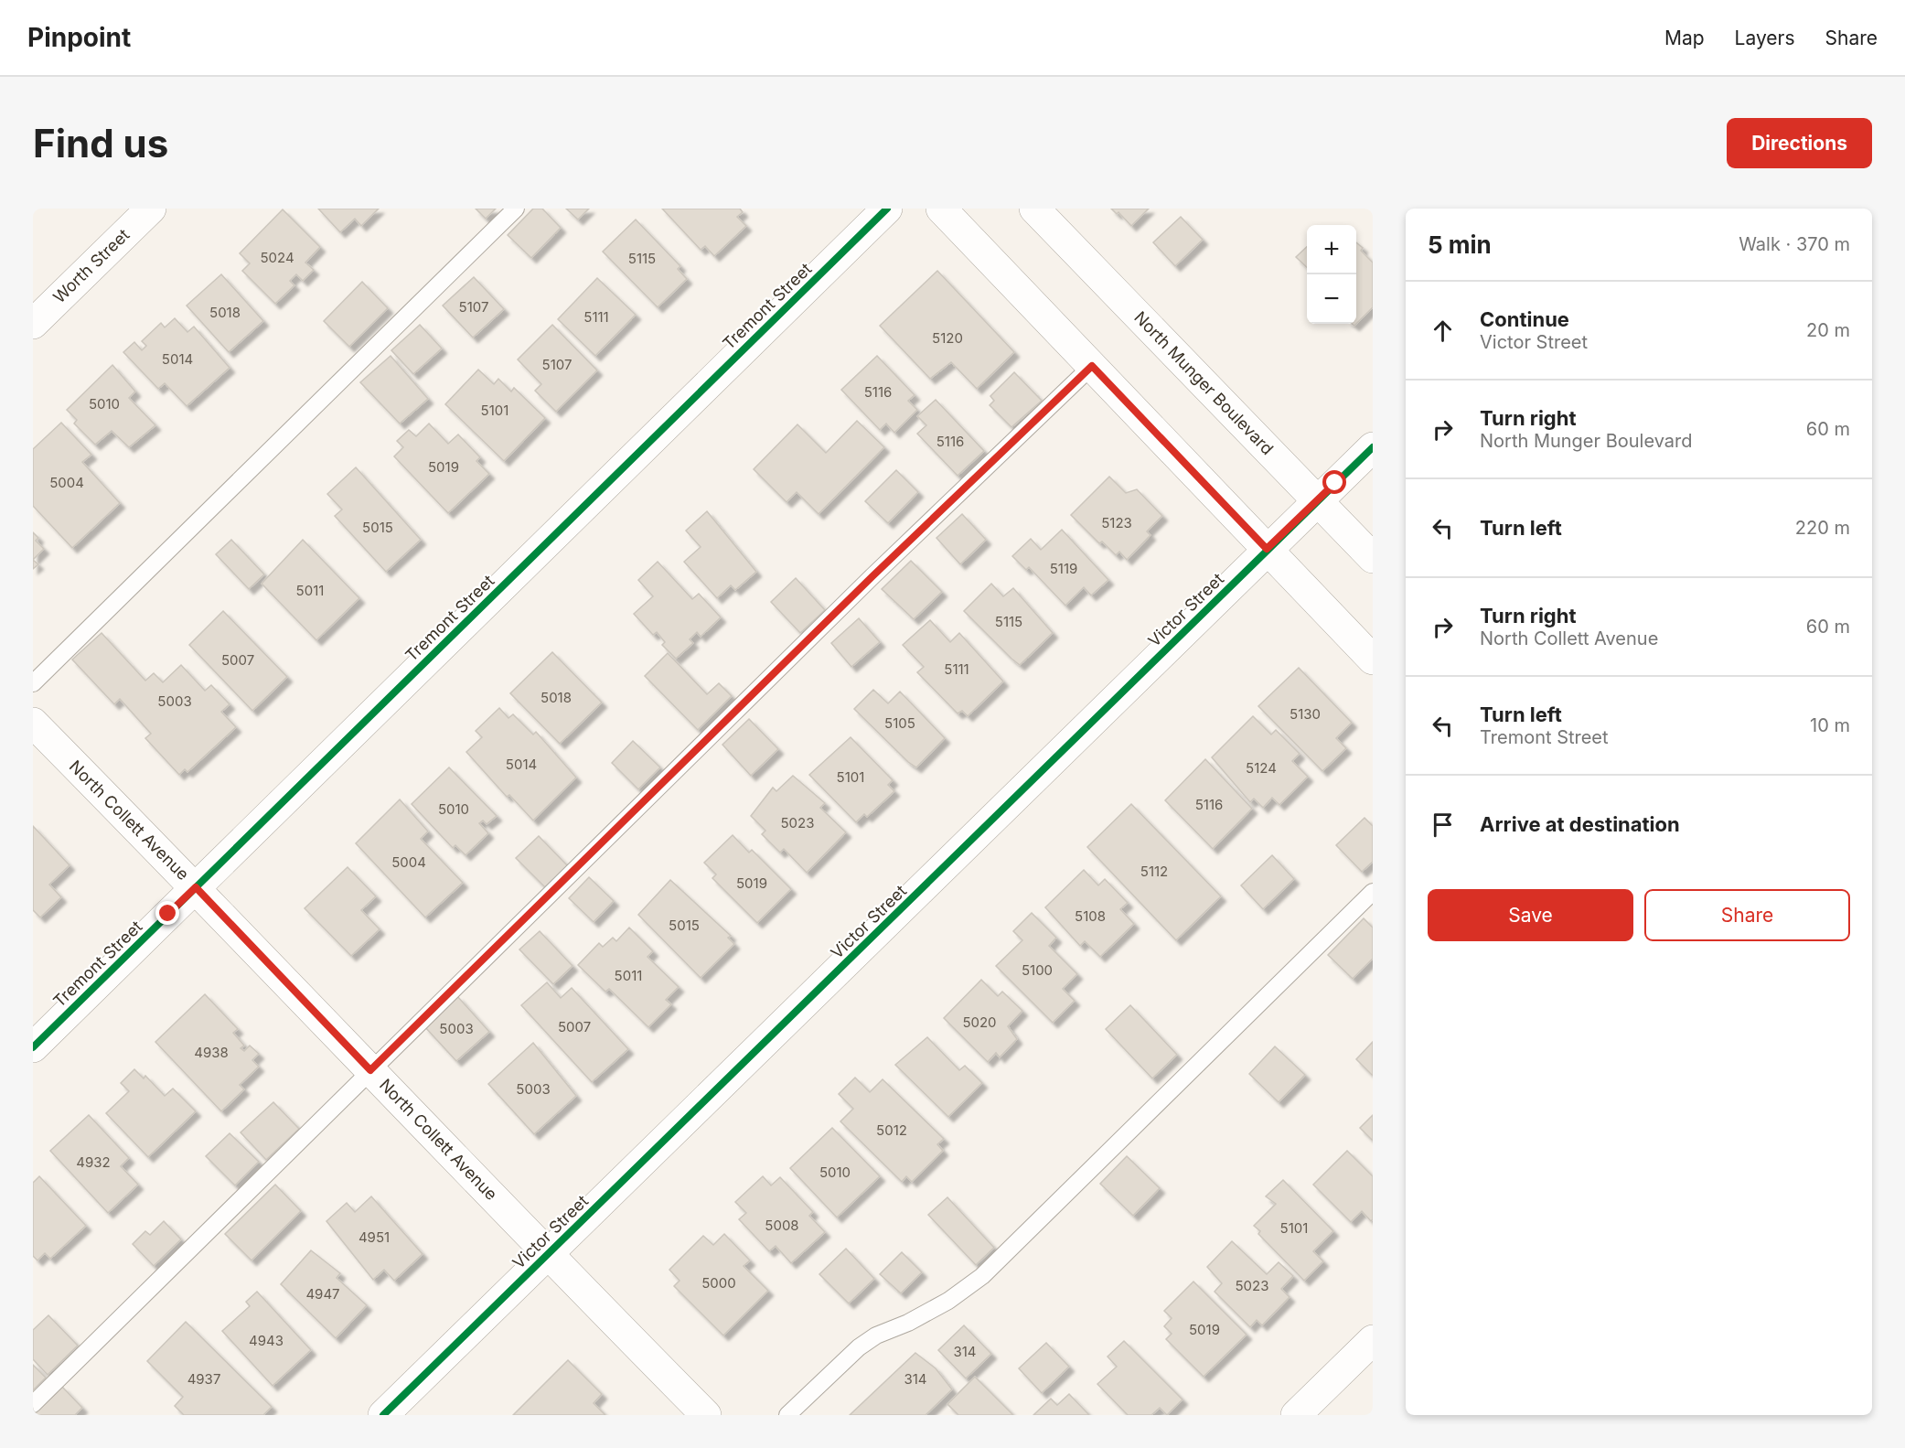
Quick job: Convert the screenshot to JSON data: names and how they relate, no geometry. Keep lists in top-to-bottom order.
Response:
{
  "streets": {
    "street": [
      "Worth Street",
      "Tremont Street",
      "North Munger Boulevard",
      "Victor Street",
      "North Collett Avenue"
    ]
  },
  "crossings": [
    ["Tremont Street", "North Collett Avenue"],
    ["North Munger Boulevard", "Victor Street"],
    ["Victor Street", "North Collett Avenue"]
  ],
  "house_numbers": [
    "5024",
    "5115",
    "5107",
    "5018",
    "5111",
    "5120",
    "5014",
    "5107",
    "5116",
    "5010",
    "5101",
    "5116",
    "5019",
    "5004",
    "5123",
    "5015",
    "5119",
    "5011",
    "5115",
    "5007",
    "5111",
    "5018",
    "5003",
    "5130",
    "5105",
    "5014",
    "5124",
    "5101",
    "5116",
    "5010",
    "5023",
    "5004",
    "5112",
    "5019",
    "5108",
    "5015",
    "5100",
    "5011",
    "5020",
    "5007",
    "5003",
    "4938",
    "5003",
    "5012",
    "4932",
    "5010",
    "5008",
    "5101",
    "4951",
    "5000",
    "5023",
    "4947",
    "5019",
    "4943",
    "314",
    "4937",
    "314"
  ],
  "page": {
    "header": "Pinpoint",
    "nav": ["Map", "Layers", "Share"],
    "buttons": [
      "Directions",
      ["Save", "Share"]
    ],
    "title": "Find us",
    "heading": ["5 min", "Walk · 370 m"],
    "map_buttons": ["+", "−"],
    "list": [
      ["Continue", "Victor Street", "20 m"],
      ["Turn right", "North Munger Boulevard", "60 m"],
      ["Turn left", "220 m"],
      ["Turn right", "North Collett Avenue", "60 m"],
      ["Turn left", "Tremont Street", "10 m"],
      "Arrive at destination"
    ]
  }
}
